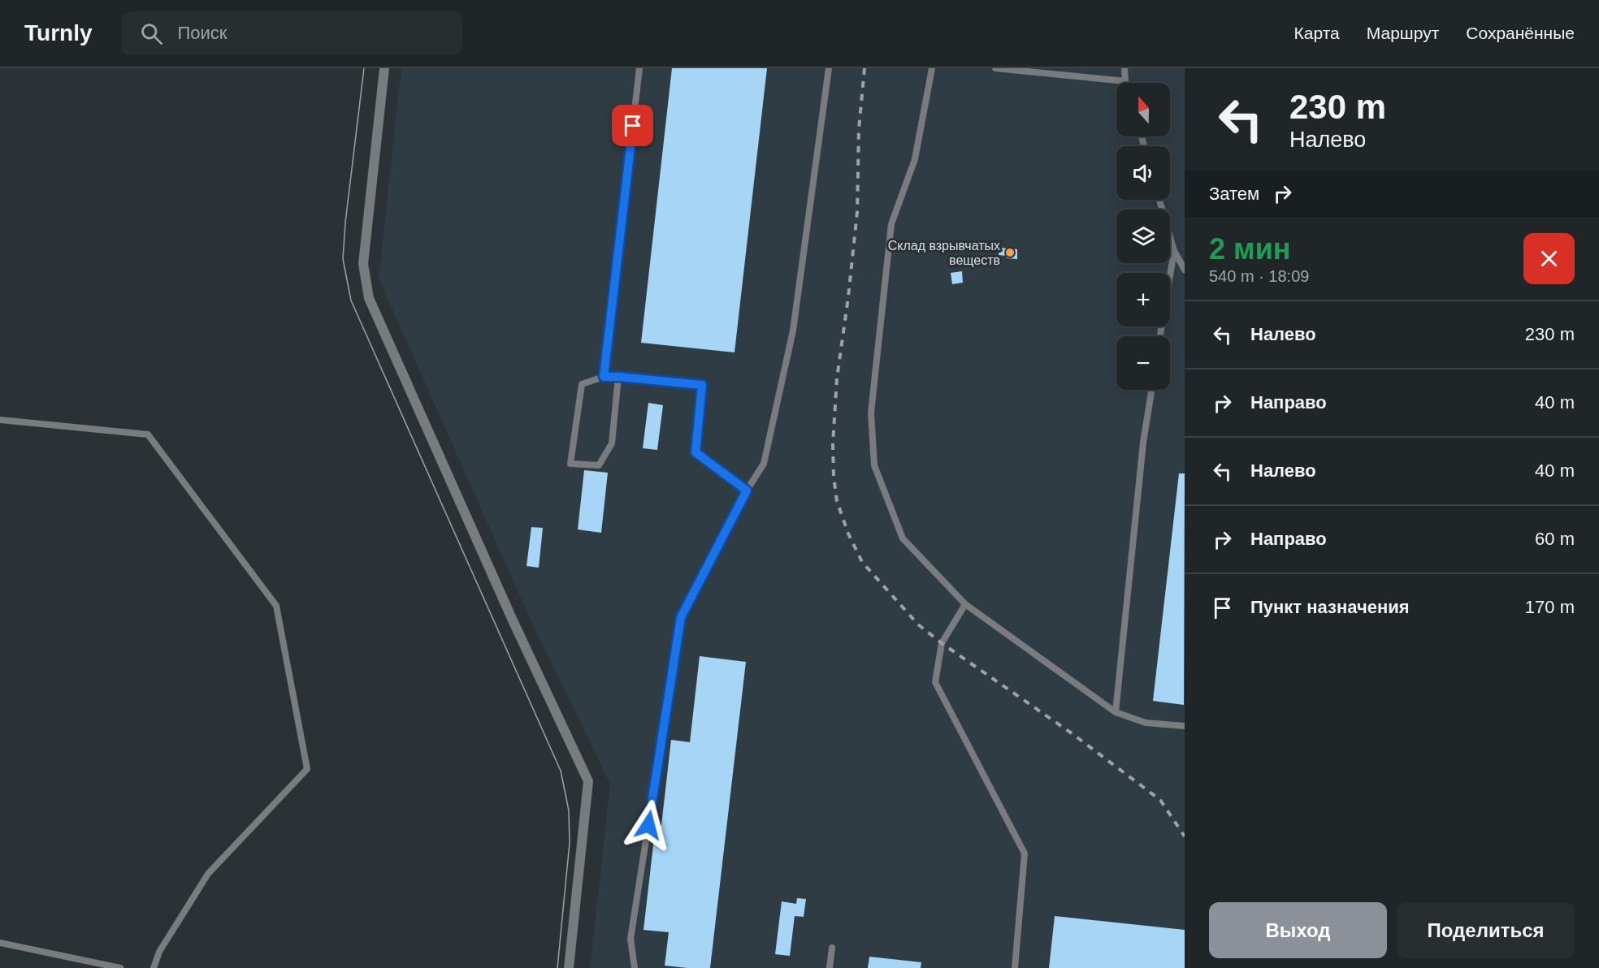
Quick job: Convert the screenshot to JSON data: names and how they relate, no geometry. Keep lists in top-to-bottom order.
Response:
{
  "places": ["Склад взрывчатых веществ"],
  "north": "top",
  "page": {
    "header": "Turnly",
    "search": "Поиск",
    "nav": ["Карта", "Маршрут", "Сохранённые"],
    "turn": ["230 m", "Налево"],
    "map_buttons": ["+", "−"],
    "then": "Затем",
    "heading": ["2 мин", "540 m · 18:09"],
    "list": [
      {
        "name": "Налево",
        "value": "230 m"
      },
      {
        "name": "Направо",
        "value": "40 m"
      },
      {
        "name": "Налево",
        "value": "40 m"
      },
      {
        "name": "Направо",
        "value": "60 m"
      },
      {
        "name": "Пункт назначения",
        "value": "170 m"
      }
    ],
    "buttons": ["Выход", "Поделиться"]
  }
}
